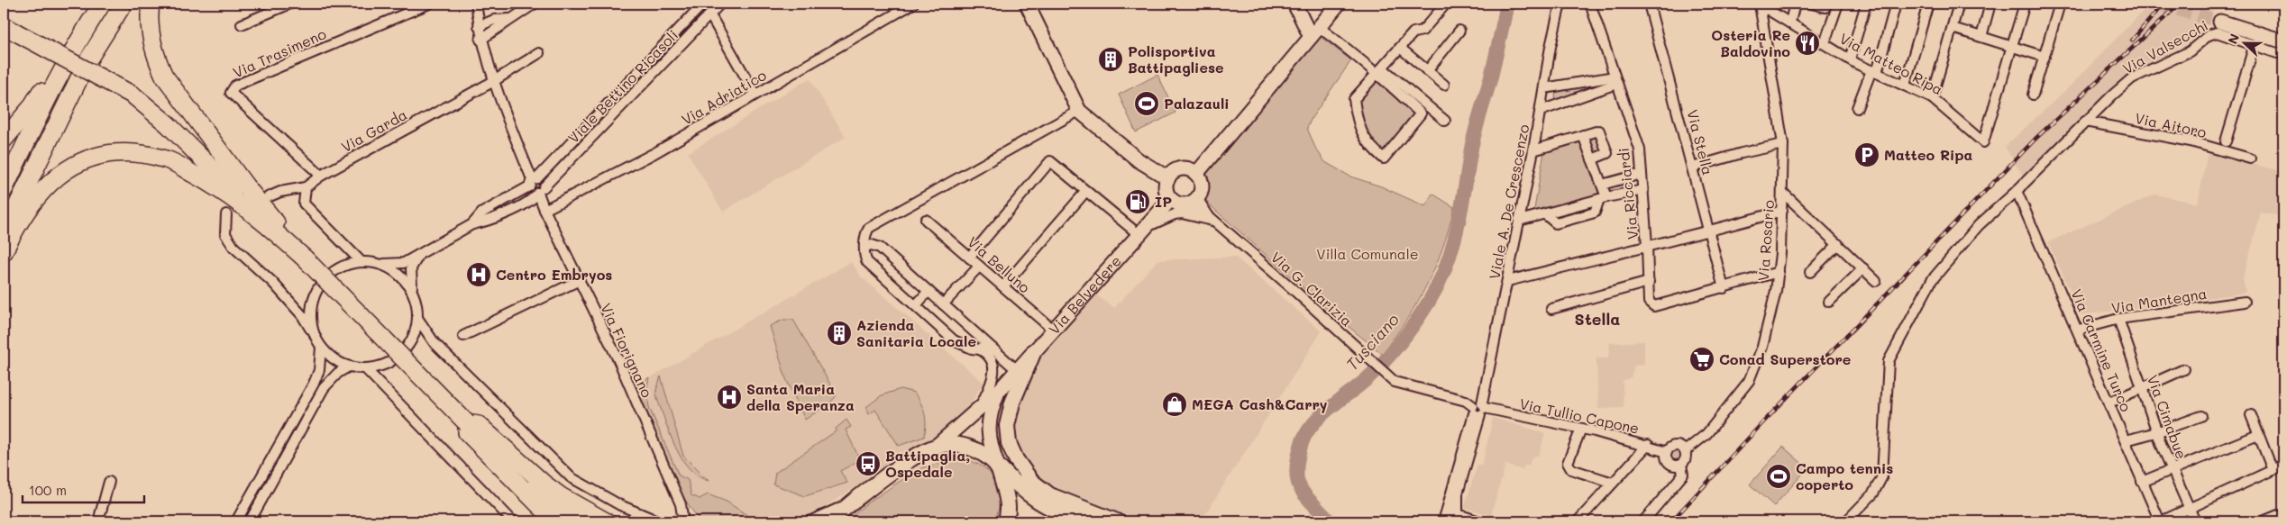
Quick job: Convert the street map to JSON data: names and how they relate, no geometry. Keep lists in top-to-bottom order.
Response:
{
  "streets": {
    "main road": ["Via Belvedere"],
    "street": [
      "Via Valsecchi",
      "Via Trasimeno",
      "Via Matteo Ripa",
      "Viale Bettino Ricasoli",
      "Via Adriatico",
      "Via Aitoro",
      "Via Garda",
      "Via Stella",
      "Via Ricciardi",
      "Viale A. De Crescenzo",
      "Via Rosario",
      "Via Belluno",
      "Via G. Clarizia",
      "Via Mantegna",
      "Via Fiorignano",
      "Via Carmine Turco",
      "Via Tullio Capone",
      "Via Cimabue"
    ]
  },
  "crossings": [
    ["Via Valsecchi", "Via Aitoro"],
    ["Via Valsecchi", "Via Carmine Turco"],
    ["Via Trasimeno", "Via Garda"],
    ["Via Matteo Ripa", "Via Rosario"],
    ["Viale Bettino Ricasoli", "Via Fiorignano"],
    ["Via Adriatico", "Via Fiorignano"],
    ["Via Stella", "Via Ricciardi"],
    ["Viale A. De Crescenzo", "Via G. Clarizia"],
    ["Viale A. De Crescenzo", "Via Tullio Capone"],
    ["Via Rosario", "Via Tullio Capone"],
    ["Via Belluno", "Via Belvedere"],
    ["Via G. Clarizia", "Via Belvedere"],
    ["Via G. Clarizia", "Via Tullio Capone"],
    ["Via Mantegna", "Via Carmine Turco"],
    ["Via Mantegna", "Via Cimabue"]
  ],
  "districts": ["Stella"],
  "water": ["Tusciano"],
  "parks": ["Villa Comunale"],
  "places": {
    "restaurant": ["Osteria Re Baldovino"],
    "building": ["Polisportiva Battipagliese", "Azienda Sanitaria Locale"],
    "sports": ["Palazauli", "Campo tennis coperto"],
    "parking": ["Matteo Ripa"],
    "fuel station": ["IP"],
    "hospital": ["Centro Embryos", "Santa Maria della Speranza"],
    "supermarket": ["Conad Superstore"],
    "shop": ["MEGA Cash&Carry"],
    "bus stop": ["Battipaglia, Ospedale"]
  },
  "scale_bar": "100 m",
  "north": "left"
}
